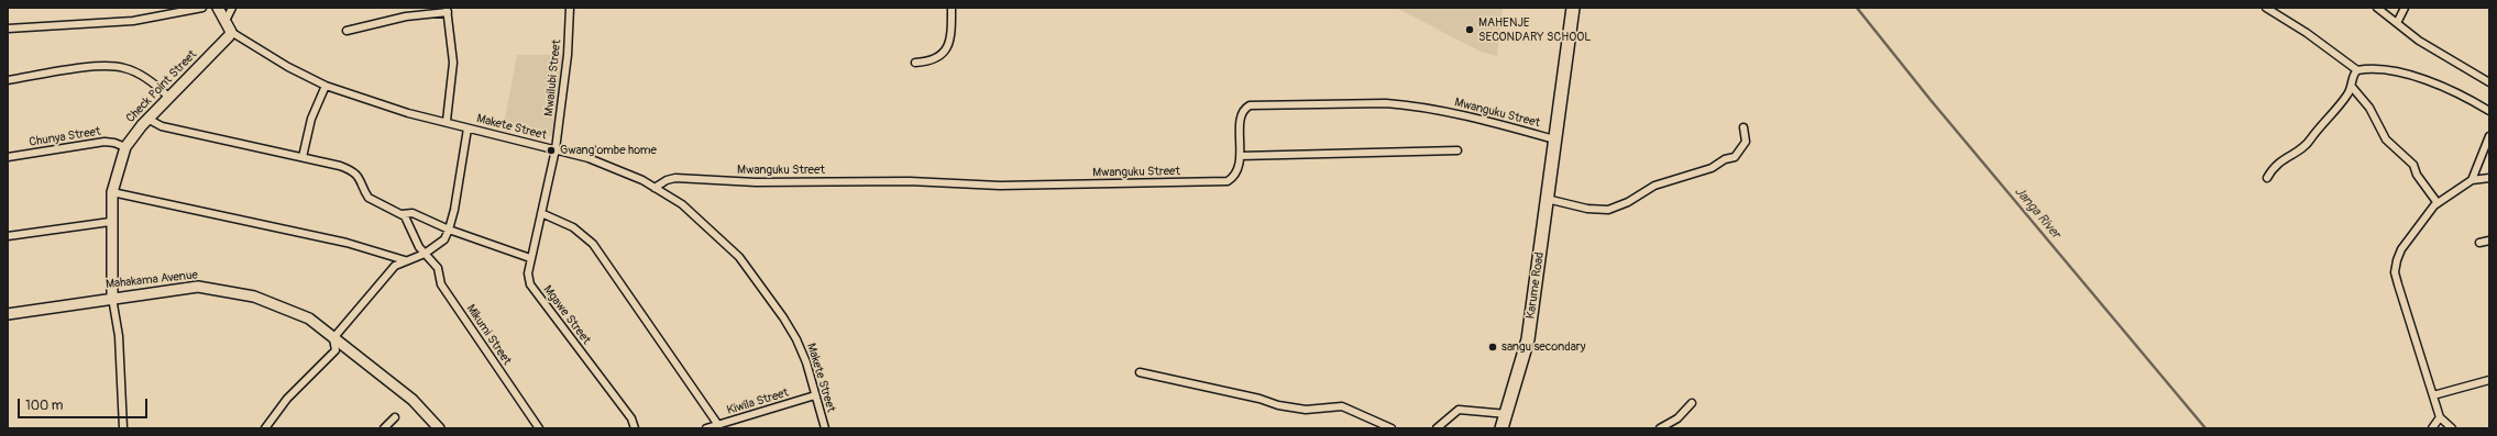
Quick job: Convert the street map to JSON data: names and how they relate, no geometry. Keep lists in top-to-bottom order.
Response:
{
  "streets": {
    "highway": ["Karume Road"],
    "street": [
      "Mwailubi Street",
      "Check Point Street",
      "Mwanguku Street",
      "Makete Street",
      "Chunya Street",
      "Mahakama Avenue",
      "Mgawe Street",
      "Mikumi Street",
      "Kiwila Street"
    ]
  },
  "crossings": [
    ["Mwailubi Street", "Makete Street"],
    ["Mwailubi Street", "Mgawe Street"],
    ["Check Point Street", "Makete Street"],
    ["Check Point Street", "Chunya Street"],
    ["Check Point Street", "Mahakama Avenue"],
    ["Mwanguku Street", "Makete Street"],
    ["Mwanguku Street", "Karume Road"],
    ["Makete Street", "Mgawe Street"],
    ["Makete Street", "Kiwila Street"]
  ],
  "water": ["Janga River"],
  "places": ["MAHENJE SECONDARY SCHOOL", "Gwang'ombe home", "sangu secondary"],
  "scale_bar": "100 m"
}
